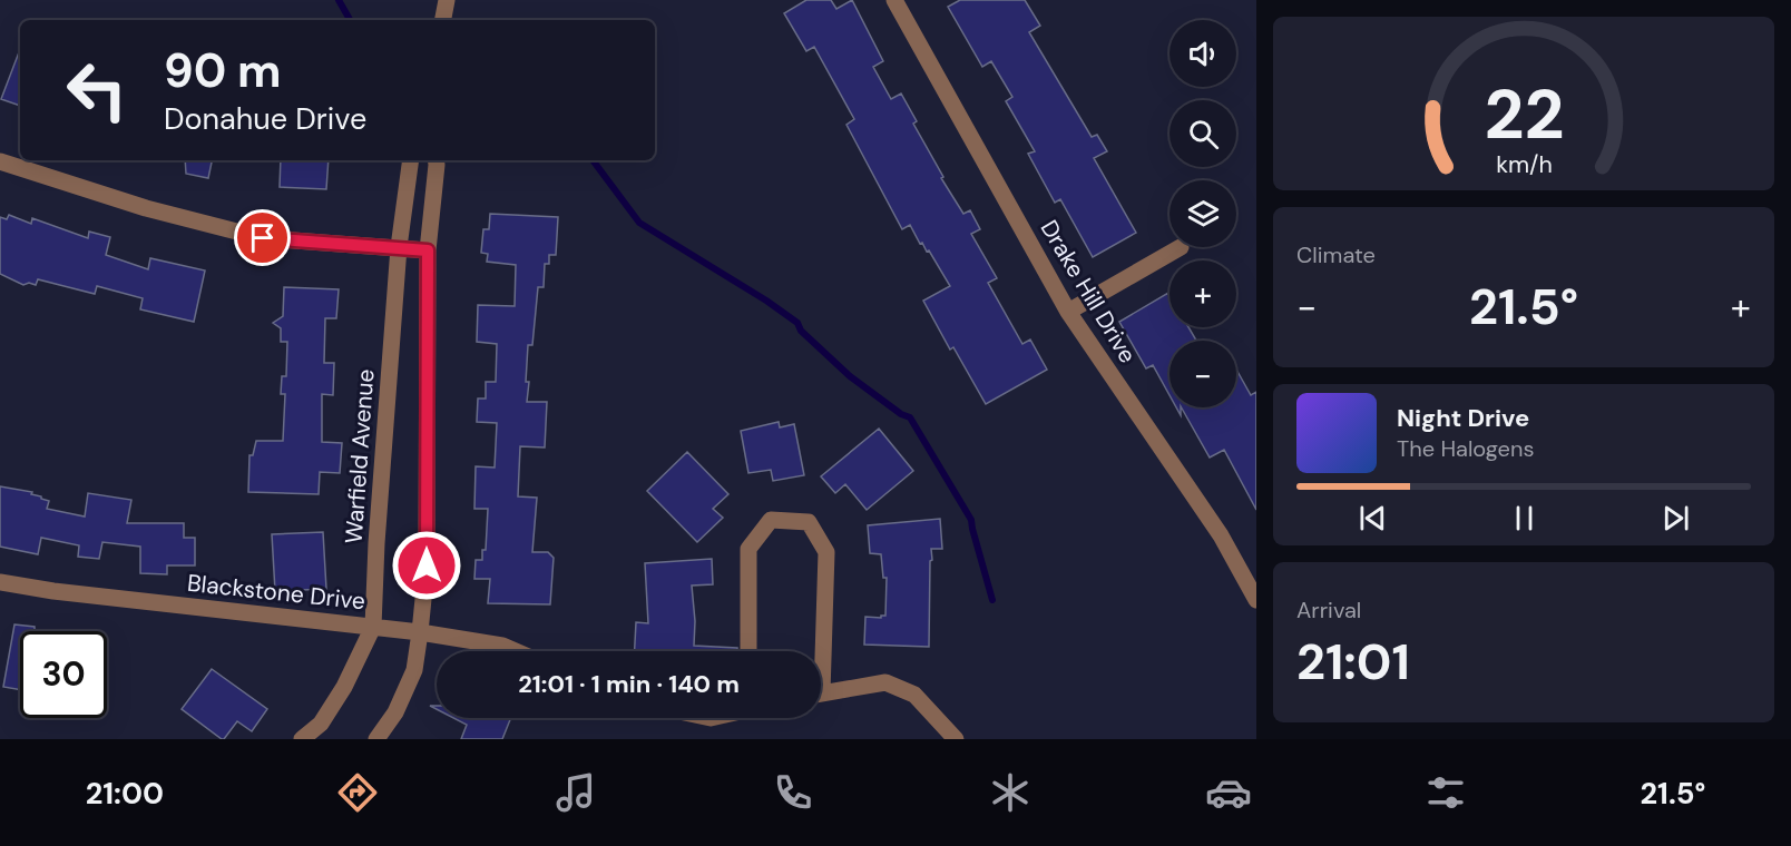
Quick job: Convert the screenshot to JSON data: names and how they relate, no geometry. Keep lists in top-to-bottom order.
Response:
{
  "streets": {
    "street": ["Drake Hill Drive", "Warfield Avenue", "Blackstone Drive"]
  },
  "crossings": [
    ["Warfield Avenue", "Blackstone Drive"]
  ],
  "page": {
    "map_buttons": ["+", "−"],
    "turn": ["90 m", "Donahue Drive"],
    "tile": [
      "Climate",
      ["Arrival", "21:01"]
    ],
    "heat": ["−", "21.5°", "+"],
    "song": ["Night Drive", "The Halogens"],
    "limit": "30",
    "trip": "21:01 · 1 min · 140 m",
    "tabs": ["21:00", "21.5°"],
    "gauge": ["22", "km/h"]
  }
}
